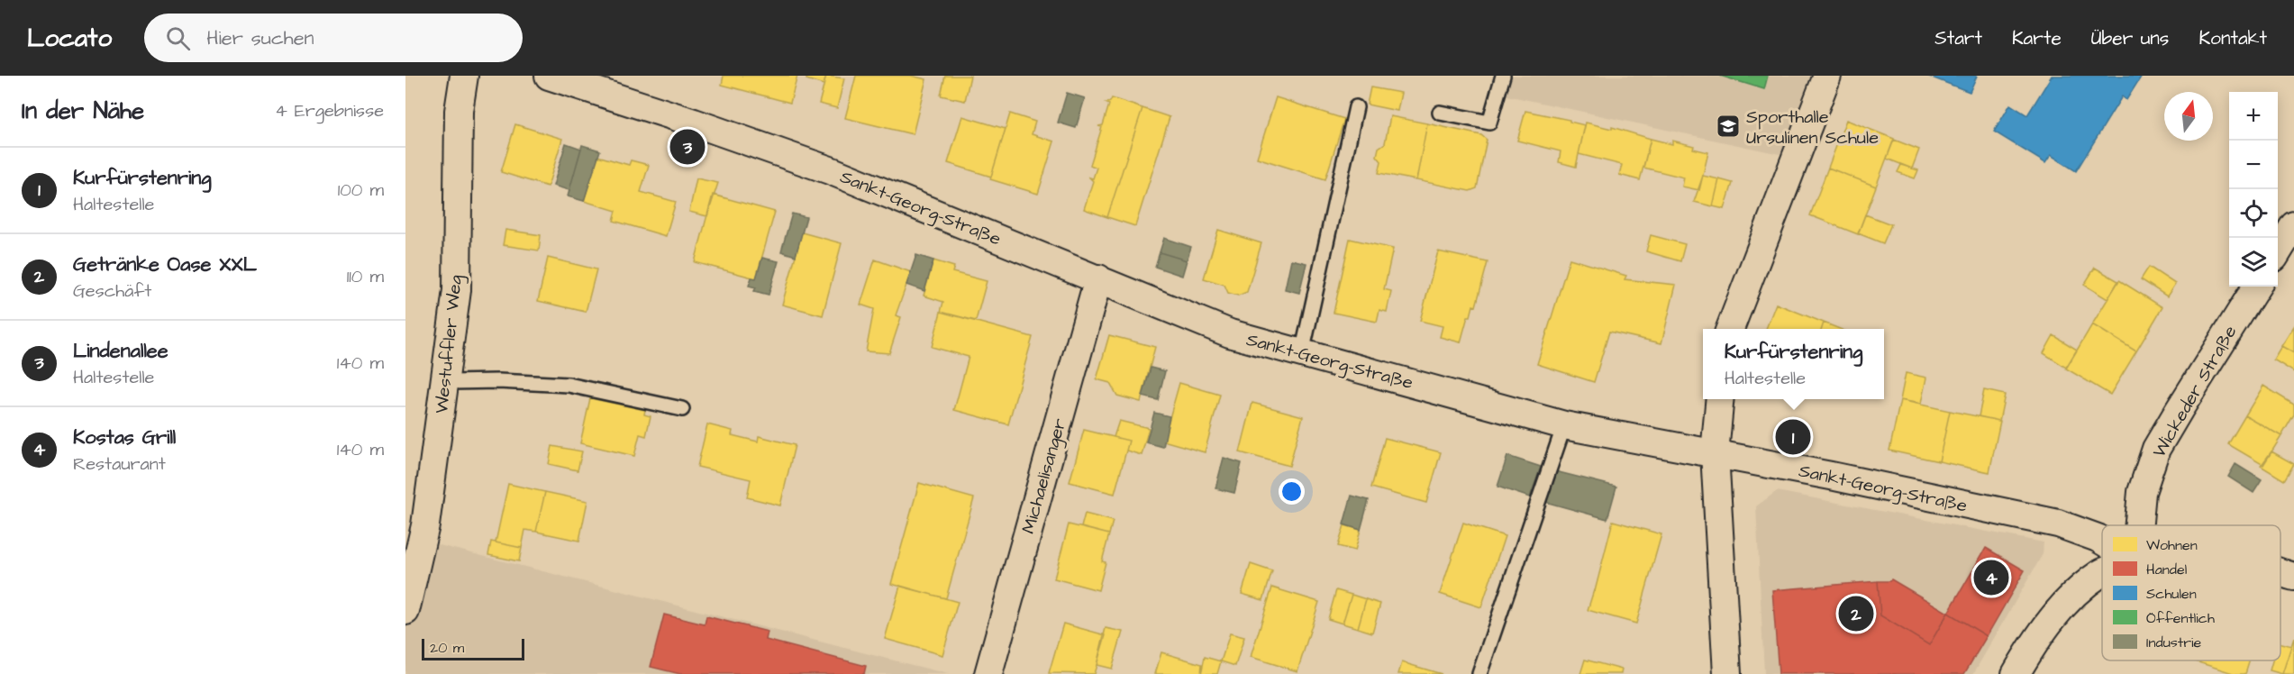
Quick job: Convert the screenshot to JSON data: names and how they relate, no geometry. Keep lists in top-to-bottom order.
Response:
{
  "streets": {
    "street": [
      "Sankt-Georg-Straße",
      "Westuffler Weg",
      "Wickeder Straße",
      "Michaelisanger"
    ]
  },
  "crossings": [
    ["Sankt-Georg-Straße", "Michaelisanger"]
  ],
  "places": {
    "school or university": ["Sporthalle Ursulinen Schule"]
  },
  "legend": [
    "Wohnen",
    "Handel",
    "Schulen",
    "Öffentlich",
    "Industrie"
  ],
  "scale_bar": "20 m",
  "north": "top",
  "page": {
    "header": "Locato",
    "search": "Hier suchen",
    "nav": [
      "Start",
      "Karte",
      "Über uns",
      "Kontakt"
    ],
    "heading": ["In der Nähe", "4 Ergebnisse"],
    "map_buttons": ["+", "−"],
    "pins": [
      "3",
      "1",
      "4",
      "2"
    ],
    "list": [
      {
        "mark": "1",
        "name": "Kurfürstenring",
        "note": "Haltestelle",
        "value": "100 m"
      },
      {
        "mark": "2",
        "name": "Getränke Oase XXL",
        "note": "Geschäft",
        "value": "110 m"
      },
      {
        "mark": "3",
        "name": "Lindenallee",
        "note": "Haltestelle",
        "value": "140 m"
      },
      {
        "mark": "4",
        "name": "Kostas Grill",
        "note": "Restaurant",
        "value": "140 m"
      }
    ],
    "popup": ["Kurfürstenring", "Haltestelle"],
    "scale": "20 m"
  }
}
